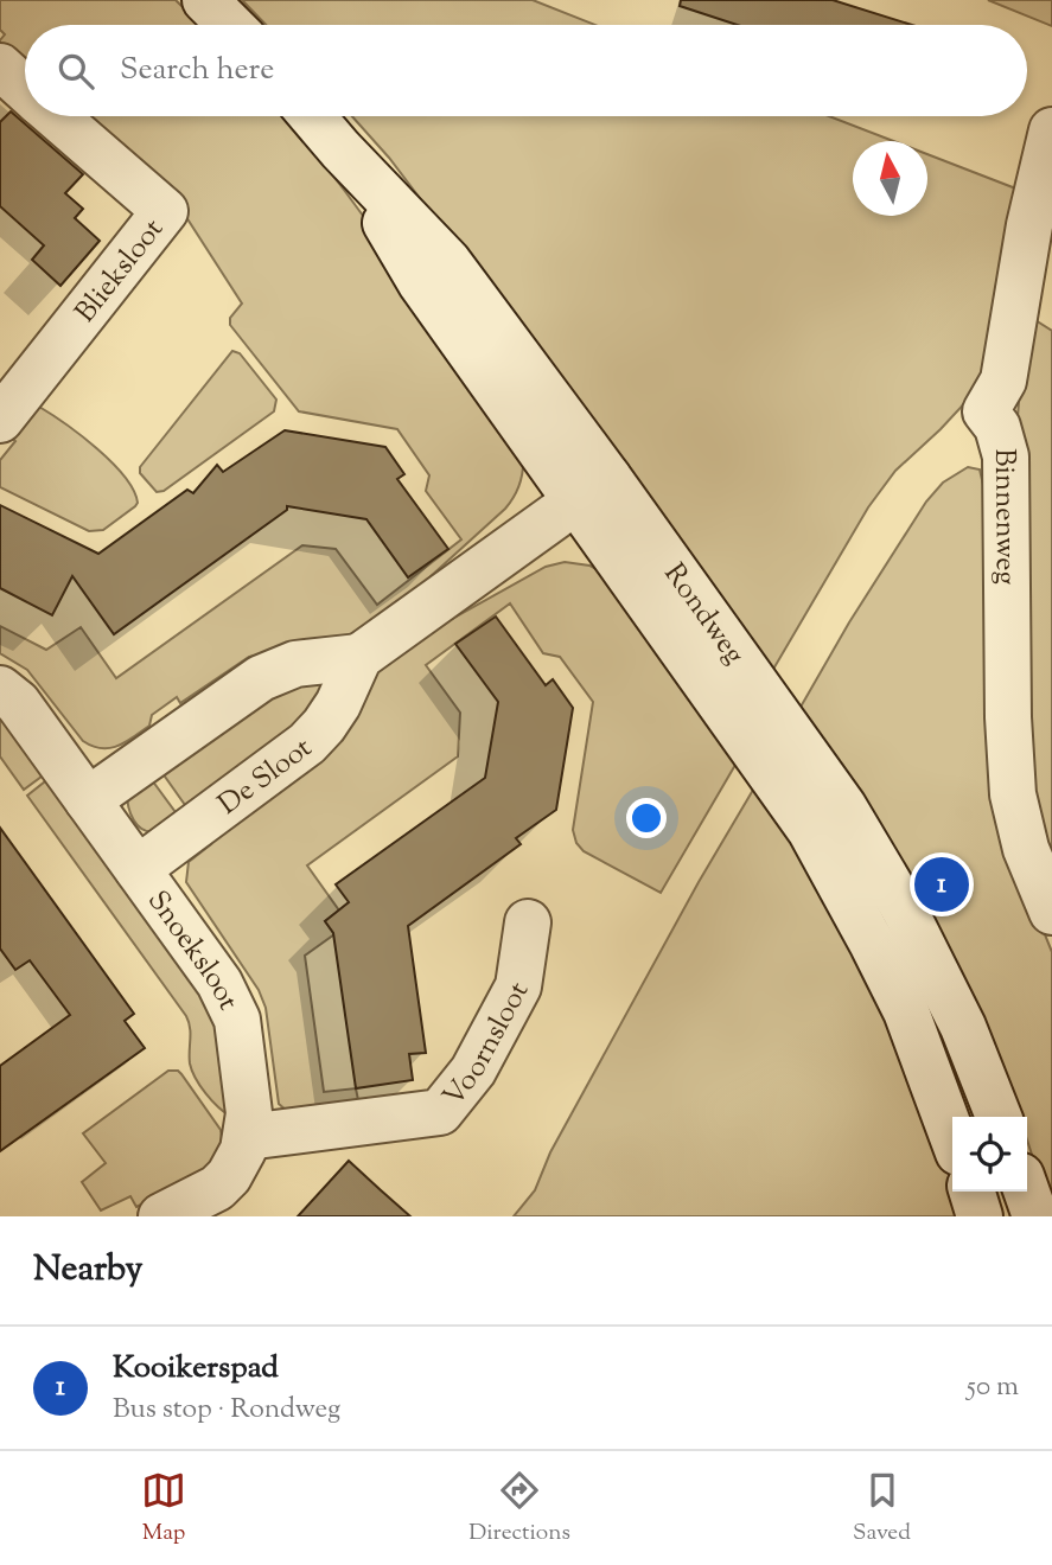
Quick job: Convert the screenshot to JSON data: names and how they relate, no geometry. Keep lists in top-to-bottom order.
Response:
{
  "streets": {
    "street": [
      "Blieksloot",
      "Binnenweg",
      "Rondweg",
      "De Sloot",
      "Snoeksloot",
      "Voornsloot"
    ]
  },
  "crossings": [
    ["De Sloot", "Snoeksloot"],
    ["Snoeksloot", "Voornsloot"]
  ],
  "north": "top",
  "page": {
    "search": "Search here",
    "pins": "1",
    "heading": "Nearby",
    "list": [
      {
        "mark": "1",
        "name": "Kooikerspad",
        "note": "Bus stop · Rondweg",
        "value": "50 m"
      }
    ],
    "nav": ["Map", "Directions", "Saved"]
  }
}
